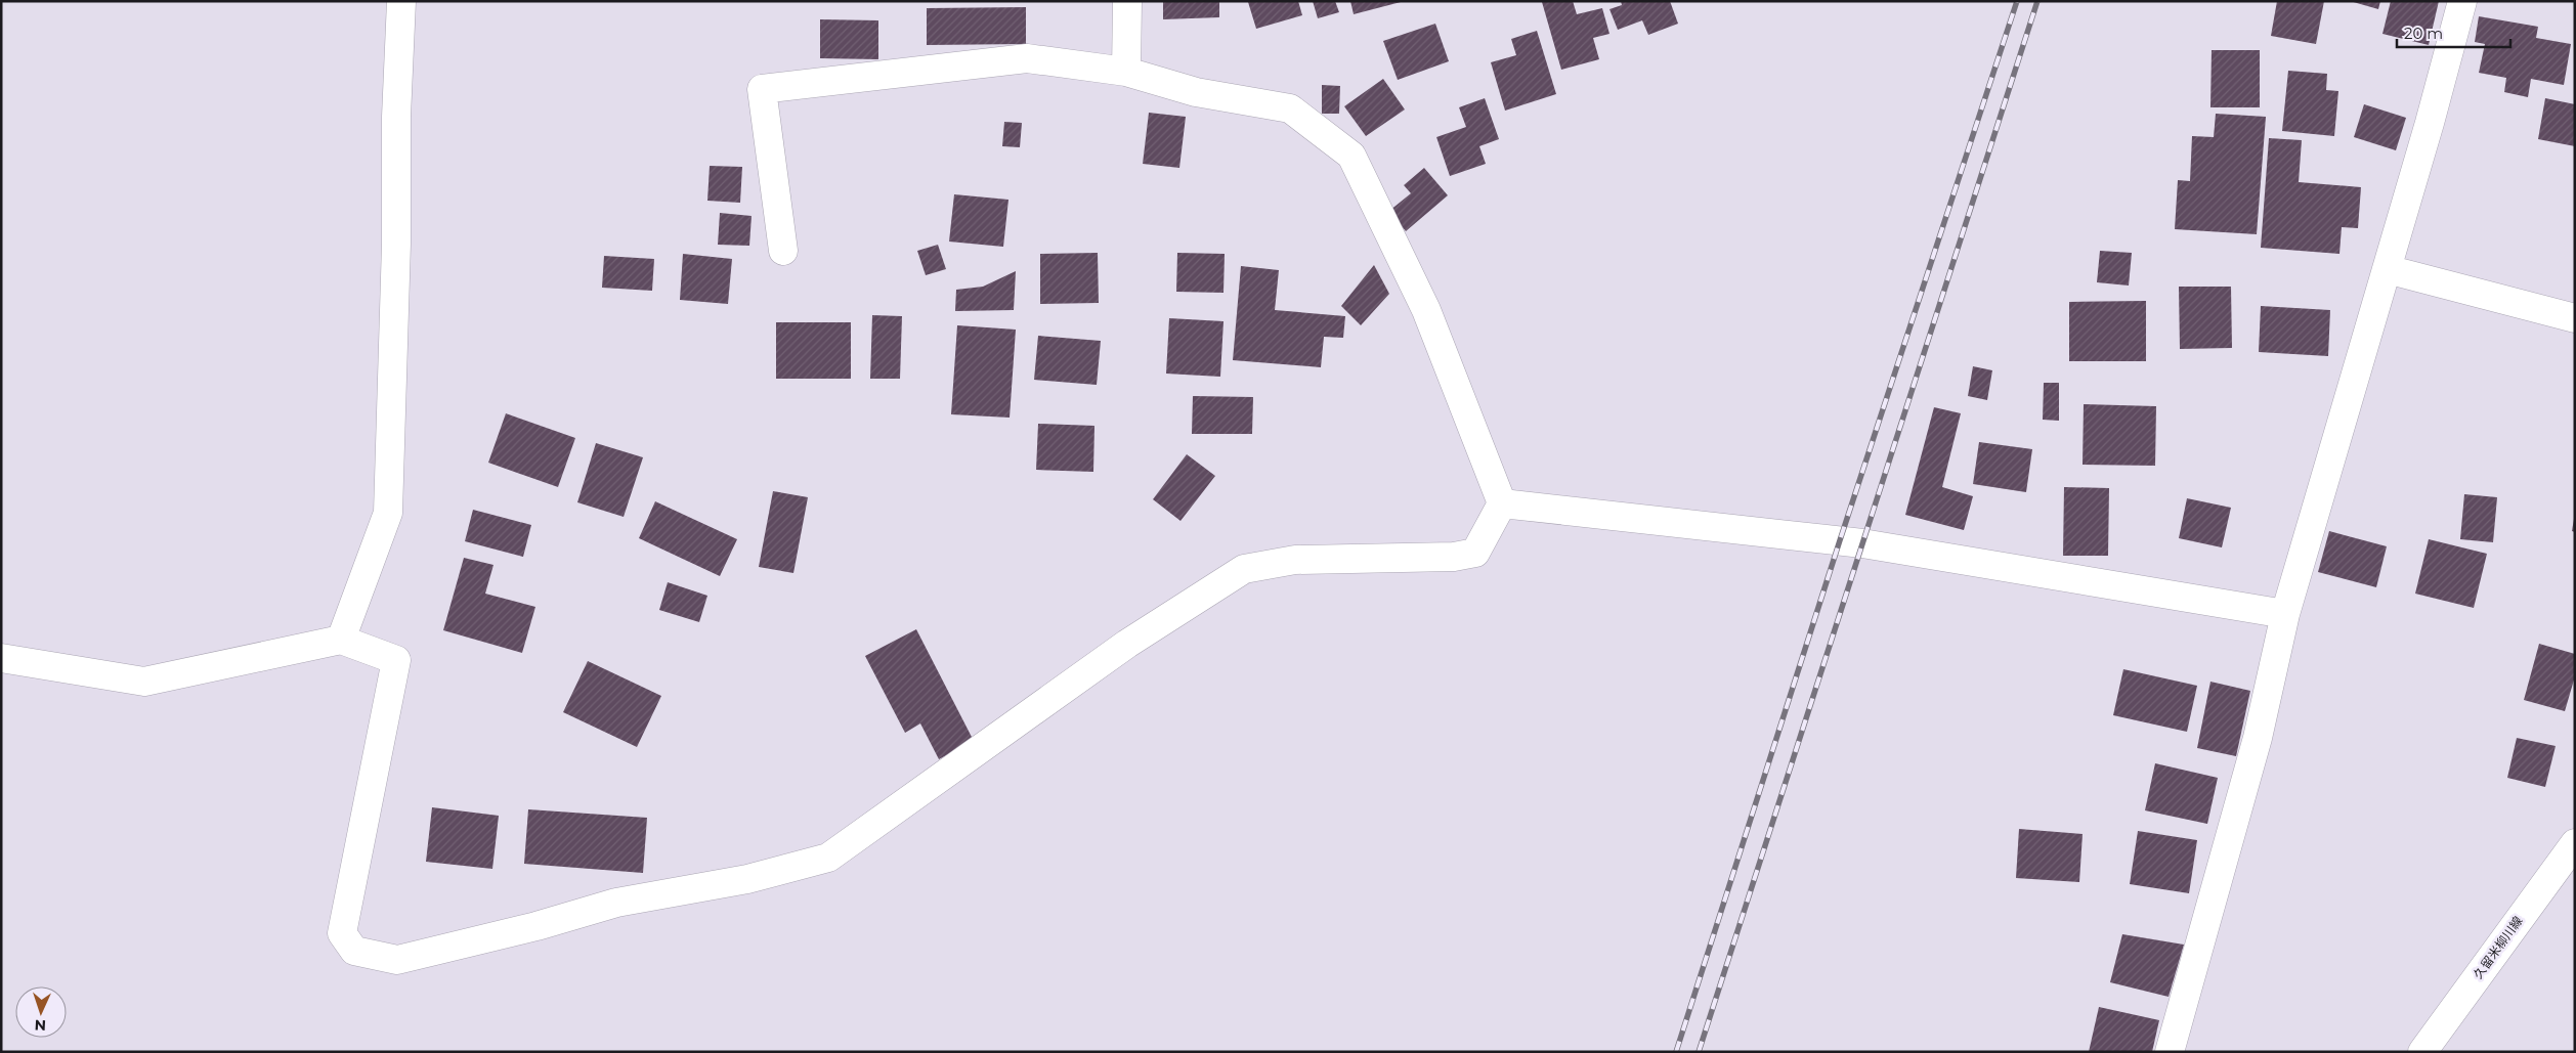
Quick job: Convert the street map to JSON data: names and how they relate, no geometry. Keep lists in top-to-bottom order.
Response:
{
  "streets": {
    "street": ["久留米柳川線"]
  },
  "scale_bar": "20 m",
  "north": "bottom"
}
